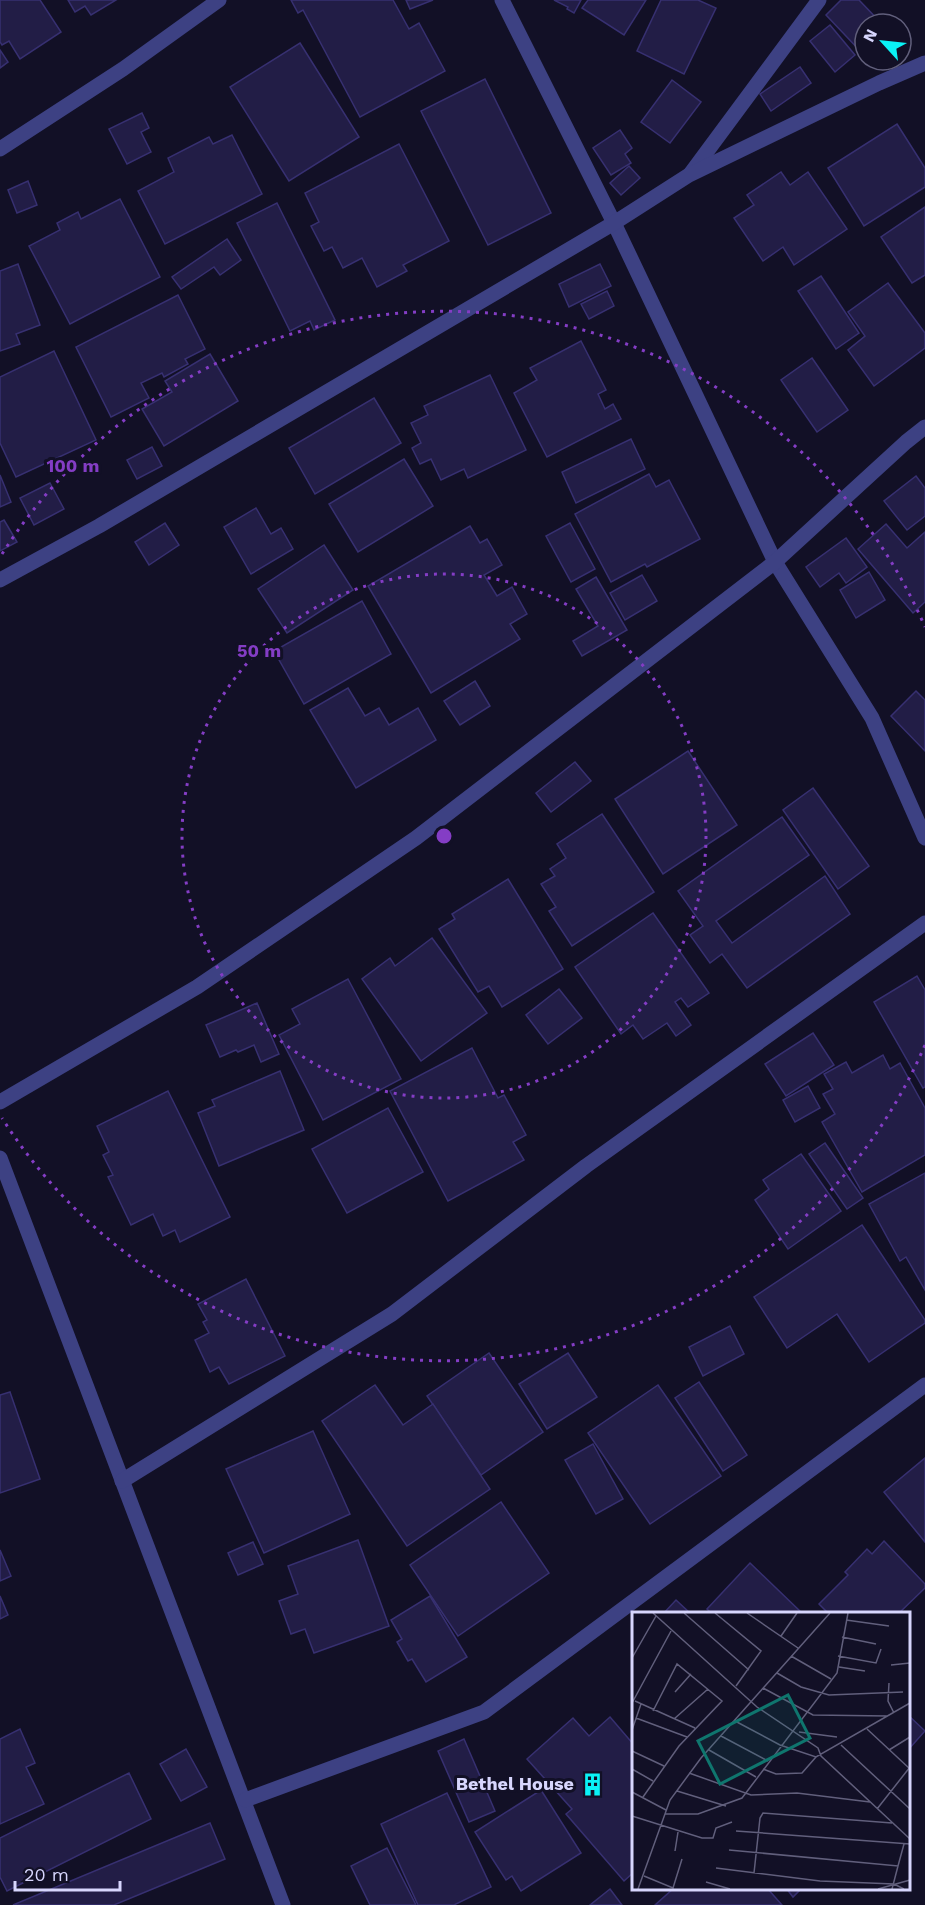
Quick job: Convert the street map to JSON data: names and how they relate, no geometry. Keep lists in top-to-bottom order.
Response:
{
  "places": {
    "building": ["Bethel House"]
  },
  "scale_bar": "20 m",
  "north": "top left",
  "rings": ["100 m", "50 m"]
}
